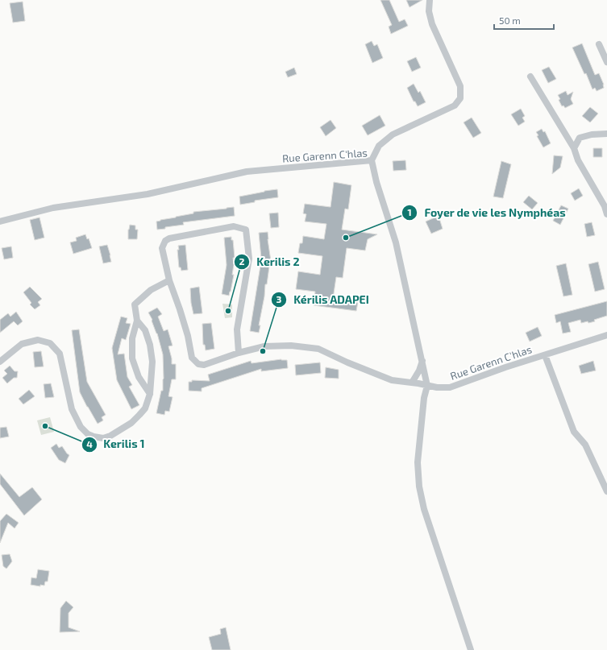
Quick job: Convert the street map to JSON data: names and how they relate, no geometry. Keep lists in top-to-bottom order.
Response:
{
  "streets": {
    "street": ["Rue Garenn C'hlas"]
  },
  "places": [
    "Foyer de vie les Nymphéas",
    "Kerilis 2",
    "Kérilis ADAPEI",
    "Kerilis 1"
  ],
  "scale_bar": "50 m"
}
